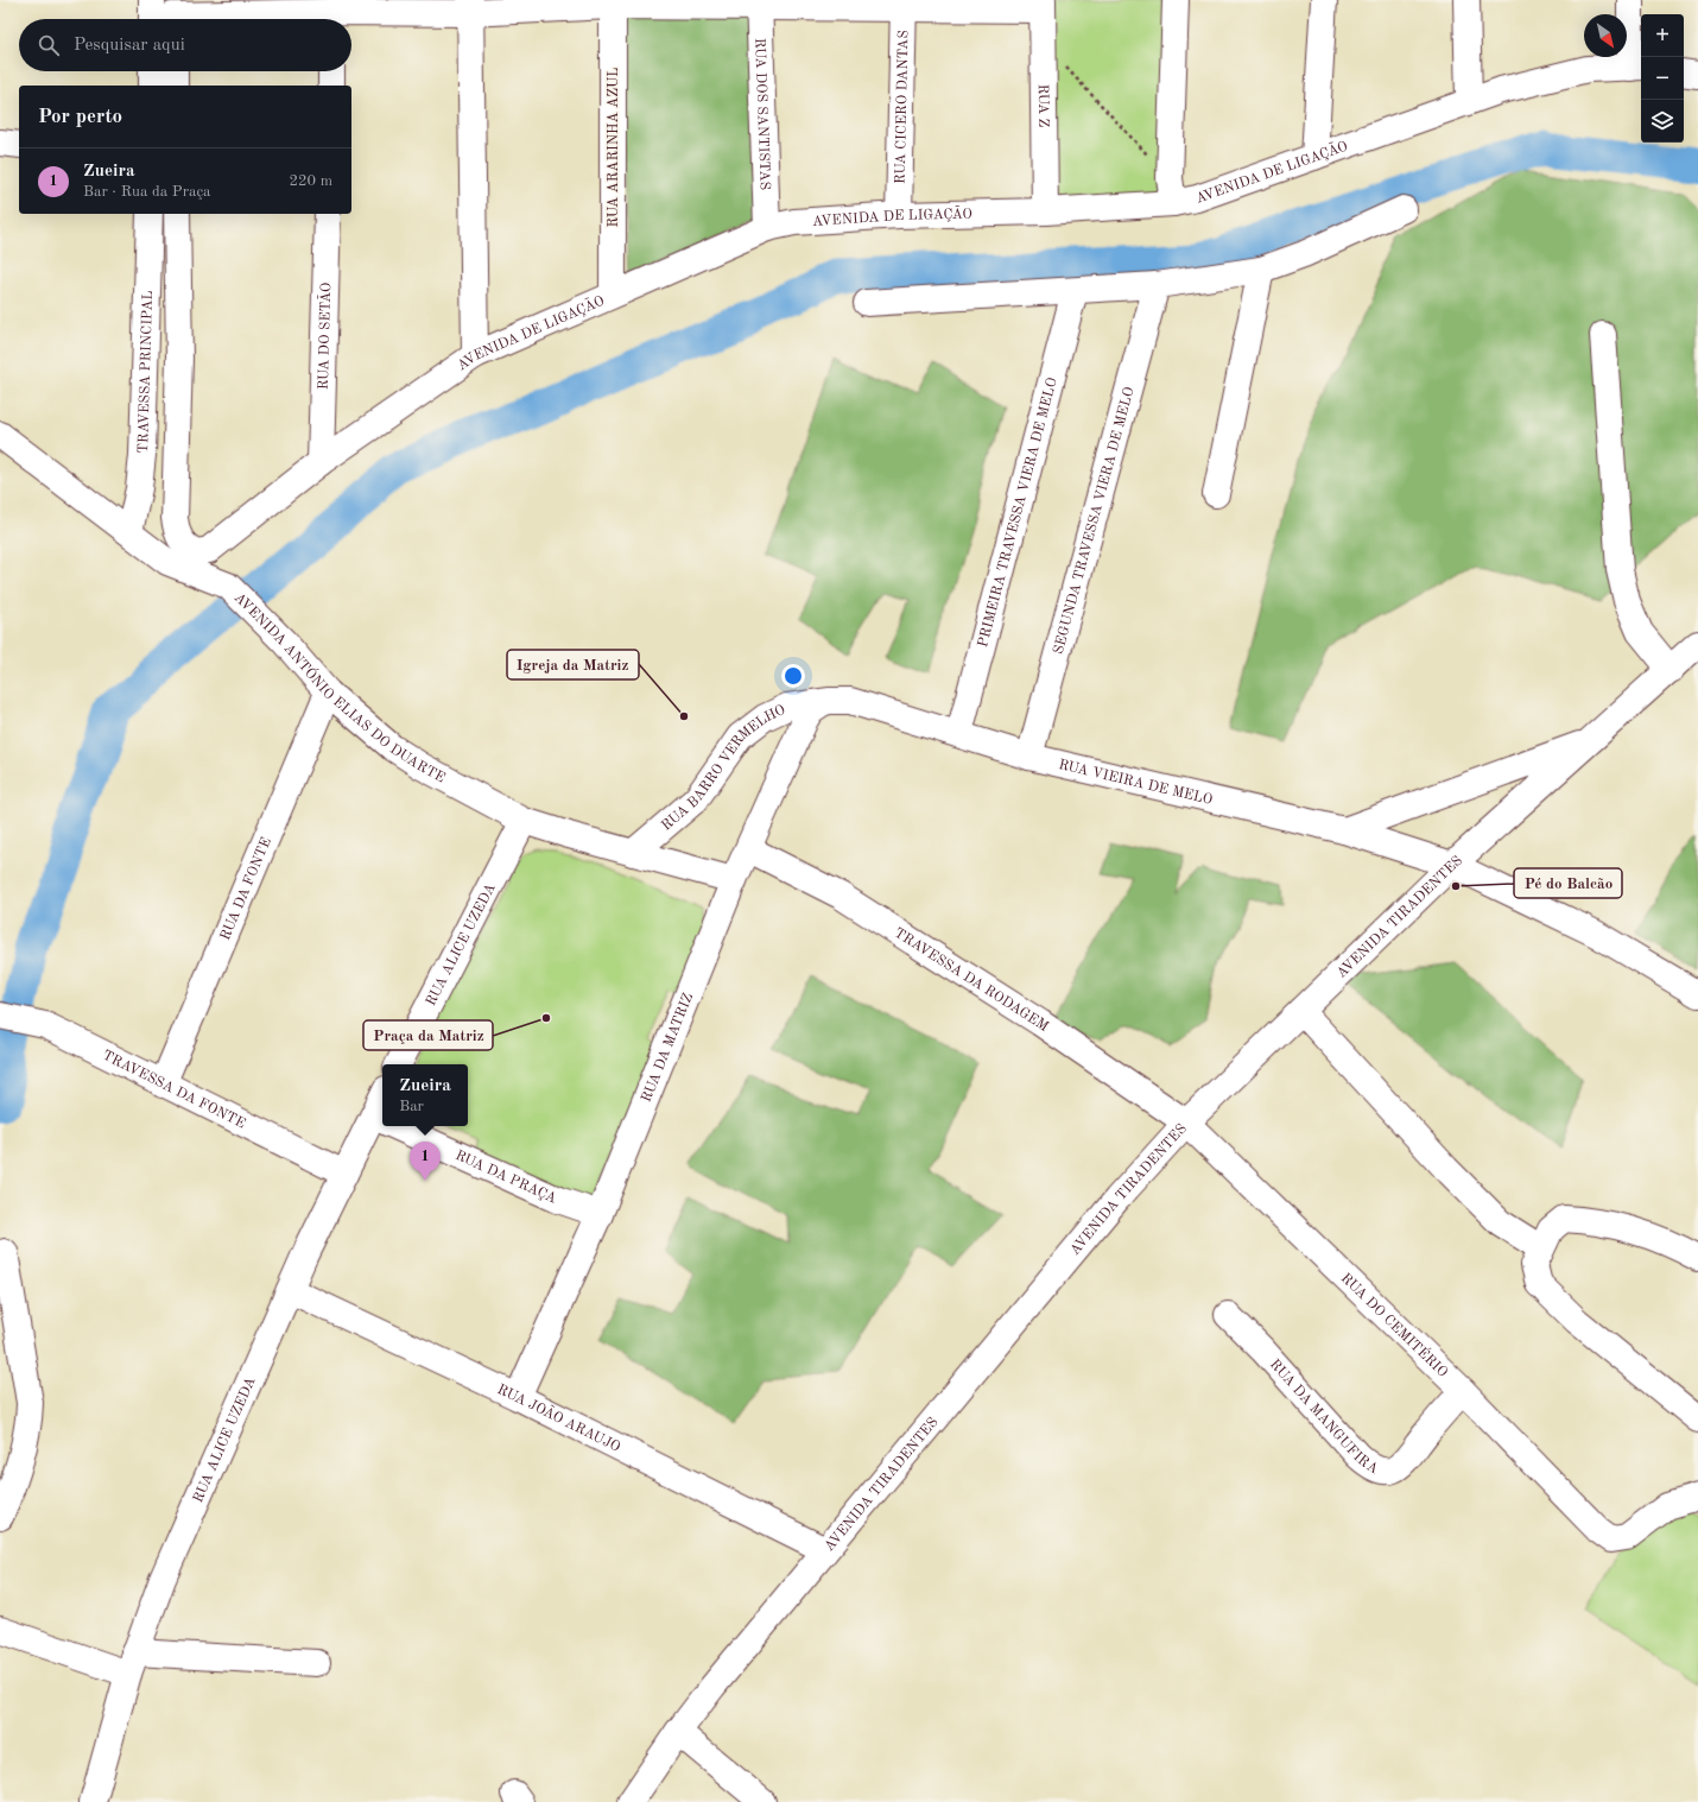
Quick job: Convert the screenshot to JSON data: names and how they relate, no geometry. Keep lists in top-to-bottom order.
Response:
{
  "streets": {
    "street": [
      "RUA Z",
      "RUA CICERO DANTAS",
      "RUA DOS SANTISTAS",
      "RUA ARARINHA AZUL",
      "AVENIDA DE LIGAÇÃO",
      "RUA DO SETÃO",
      "TRAVESSA PRINCIPAL",
      "PRIMEIRA TRAVESSA VIERA DE MELO",
      "SEGUNDA TRAVESSA VIERA DE MELO",
      "AVENIDA ANTÓNIO ELIAS DO DUARTE",
      "RUA BARRO VERMELHO",
      "RUA VIEIRA DE MELO",
      "RUA DA FONTE",
      "AVENIDA TIRADENTES",
      "RUA ALICE UZEDA",
      "TRAVESSA DA RODAGEM",
      "RUA DA MATRIZ",
      "TRAVESSA DA FONTE",
      "RUA DA PRAÇA",
      "RUA DO CEMITÉRIO",
      "RUA DA MANGUFIRA",
      "RUA JOÃO ARAUJO"
    ]
  },
  "crossings": [
    ["RUA Z", "AVENIDA DE LIGAÇÃO"],
    ["RUA CICERO DANTAS", "AVENIDA DE LIGAÇÃO"],
    ["RUA DOS SANTISTAS", "AVENIDA DE LIGAÇÃO"],
    ["RUA ARARINHA AZUL", "AVENIDA DE LIGAÇÃO"],
    ["AVENIDA DE LIGAÇÃO", "RUA DO SETÃO"],
    ["TRAVESSA PRINCIPAL", "AVENIDA ANTÓNIO ELIAS DO DUARTE"],
    ["PRIMEIRA TRAVESSA VIERA DE MELO", "RUA VIEIRA DE MELO"],
    ["SEGUNDA TRAVESSA VIERA DE MELO", "RUA VIEIRA DE MELO"],
    ["AVENIDA ANTÓNIO ELIAS DO DUARTE", "RUA DA FONTE"],
    ["AVENIDA ANTÓNIO ELIAS DO DUARTE", "RUA ALICE UZEDA"],
    ["RUA BARRO VERMELHO", "RUA VIEIRA DE MELO"],
    ["RUA BARRO VERMELHO", "RUA DA MATRIZ"],
    ["RUA VIEIRA DE MELO", "AVENIDA TIRADENTES"],
    ["RUA VIEIRA DE MELO", "RUA DA MATRIZ"],
    ["RUA DA FONTE", "TRAVESSA DA FONTE"],
    ["AVENIDA TIRADENTES", "TRAVESSA DA RODAGEM"],
    ["AVENIDA TIRADENTES", "RUA DO CEMITÉRIO"],
    ["AVENIDA TIRADENTES", "RUA JOÃO ARAUJO"],
    ["RUA ALICE UZEDA", "TRAVESSA DA FONTE"],
    ["RUA ALICE UZEDA", "RUA JOÃO ARAUJO"],
    ["TRAVESSA DA RODAGEM", "RUA DA MATRIZ"],
    ["TRAVESSA DA RODAGEM", "RUA DO CEMITÉRIO"],
    ["RUA DA MATRIZ", "RUA DA PRAÇA"],
    ["RUA DA MATRIZ", "RUA JOÃO ARAUJO"],
    ["RUA DO CEMITÉRIO", "RUA DA MANGUFIRA"]
  ],
  "places": ["Igreja da Matriz", "Pé do Balcão", "Praça da Matriz"],
  "north": "bottom right",
  "page": {
    "map_buttons": ["+", "−"],
    "search": "Pesquisar aqui",
    "heading": "Por perto",
    "list": [
      {
        "mark": "1",
        "name": "Zueira",
        "note": "Bar · Rua da Praça",
        "value": "220 m"
      }
    ],
    "popup": ["Zueira", "Bar"],
    "pins": "1"
  }
}
